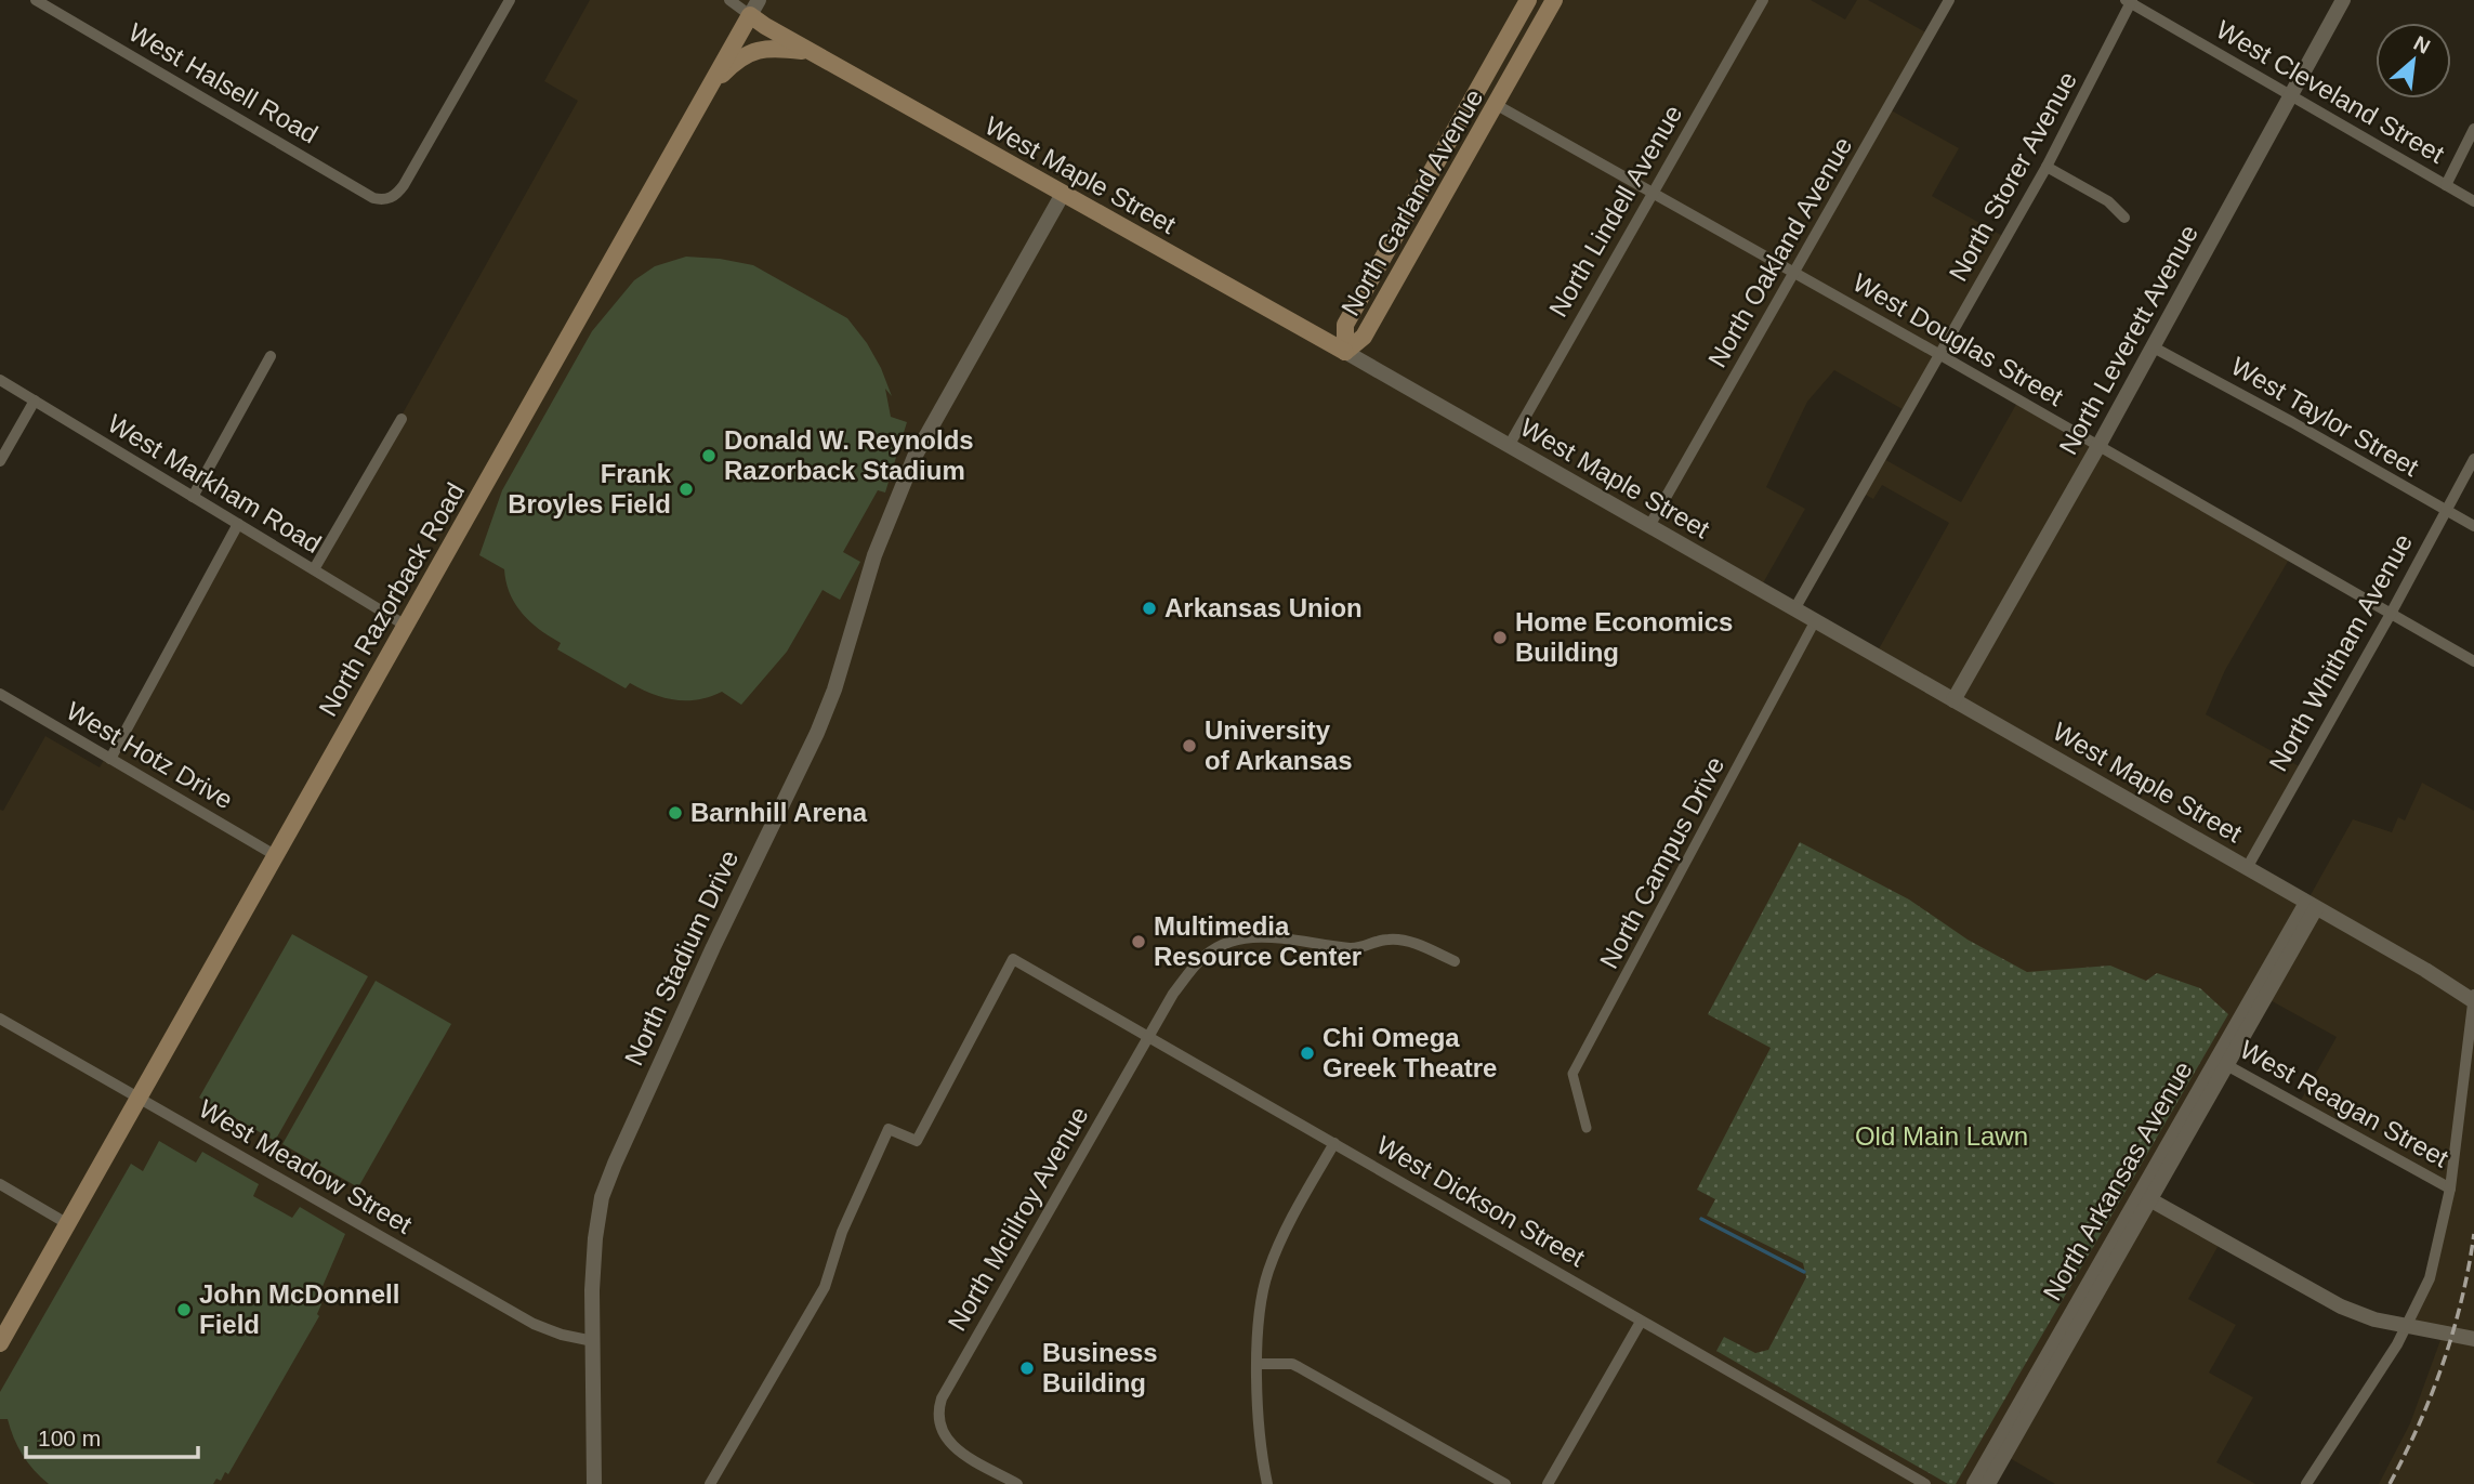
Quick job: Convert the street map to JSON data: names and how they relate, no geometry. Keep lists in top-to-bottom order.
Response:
{
  "streets": {
    "main road": ["West Maple Street", "North Garland Avenue", "North Razorback Road"],
    "street": [
      "West Halsell Road",
      "West Cleveland Street",
      "North Storer Avenue",
      "North Lindell Avenue",
      "North Oakland Avenue",
      "West Douglas Street",
      "North Leverett Avenue",
      "West Taylor Street",
      "West Markham Road",
      "North Whitham Avenue",
      "West Hotz Drive",
      "North Campus Drive",
      "North Stadium Drive",
      "West Reagan Street",
      "West Meadow Street",
      "North Arkansas Avenue",
      "West Dickson Street",
      "North McIilroy Avenue"
    ]
  },
  "crossings": [
    ["West Cleveland Street", "North Storer Avenue"],
    ["West Cleveland Street", "North Leverett Avenue"],
    ["West Maple Street", "North Storer Avenue"],
    ["West Maple Street", "North Garland Avenue"],
    ["West Maple Street", "North Lindell Avenue"],
    ["West Maple Street", "North Oakland Avenue"],
    ["West Maple Street", "North Leverett Avenue"],
    ["West Maple Street", "North Razorback Road"],
    ["West Maple Street", "North Whitham Avenue"],
    ["West Maple Street", "North Campus Drive"],
    ["West Maple Street", "North Stadium Drive"],
    ["West Maple Street", "North Arkansas Avenue"],
    ["North Storer Avenue", "West Douglas Street"],
    ["North Garland Avenue", "West Douglas Street"],
    ["North Lindell Avenue", "West Douglas Street"],
    ["North Oakland Avenue", "West Douglas Street"],
    ["West Douglas Street", "North Leverett Avenue"],
    ["West Douglas Street", "North Whitham Avenue"],
    ["North Leverett Avenue", "West Taylor Street"],
    ["West Taylor Street", "North Whitham Avenue"],
    ["West Markham Road", "North Razorback Road"],
    ["North Razorback Road", "West Hotz Drive"],
    ["North Razorback Road", "West Meadow Street"],
    ["North Stadium Drive", "West Meadow Street"],
    ["West Reagan Street", "North Arkansas Avenue"],
    ["West Dickson Street", "North McIilroy Avenue"]
  ],
  "parks": ["Old Main Lawn"],
  "places": [
    "Donald W. Reynolds Razorback Stadium",
    "Frank Broyles Field",
    "Arkansas Union",
    "Home Economics Building",
    "University of Arkansas",
    "Barnhill Arena",
    "Multimedia Resource Center",
    "Chi Omega Greek Theatre",
    "John McDonnell Field",
    "Business Building"
  ],
  "scale_bar": "100 m",
  "north": "top right"
}
